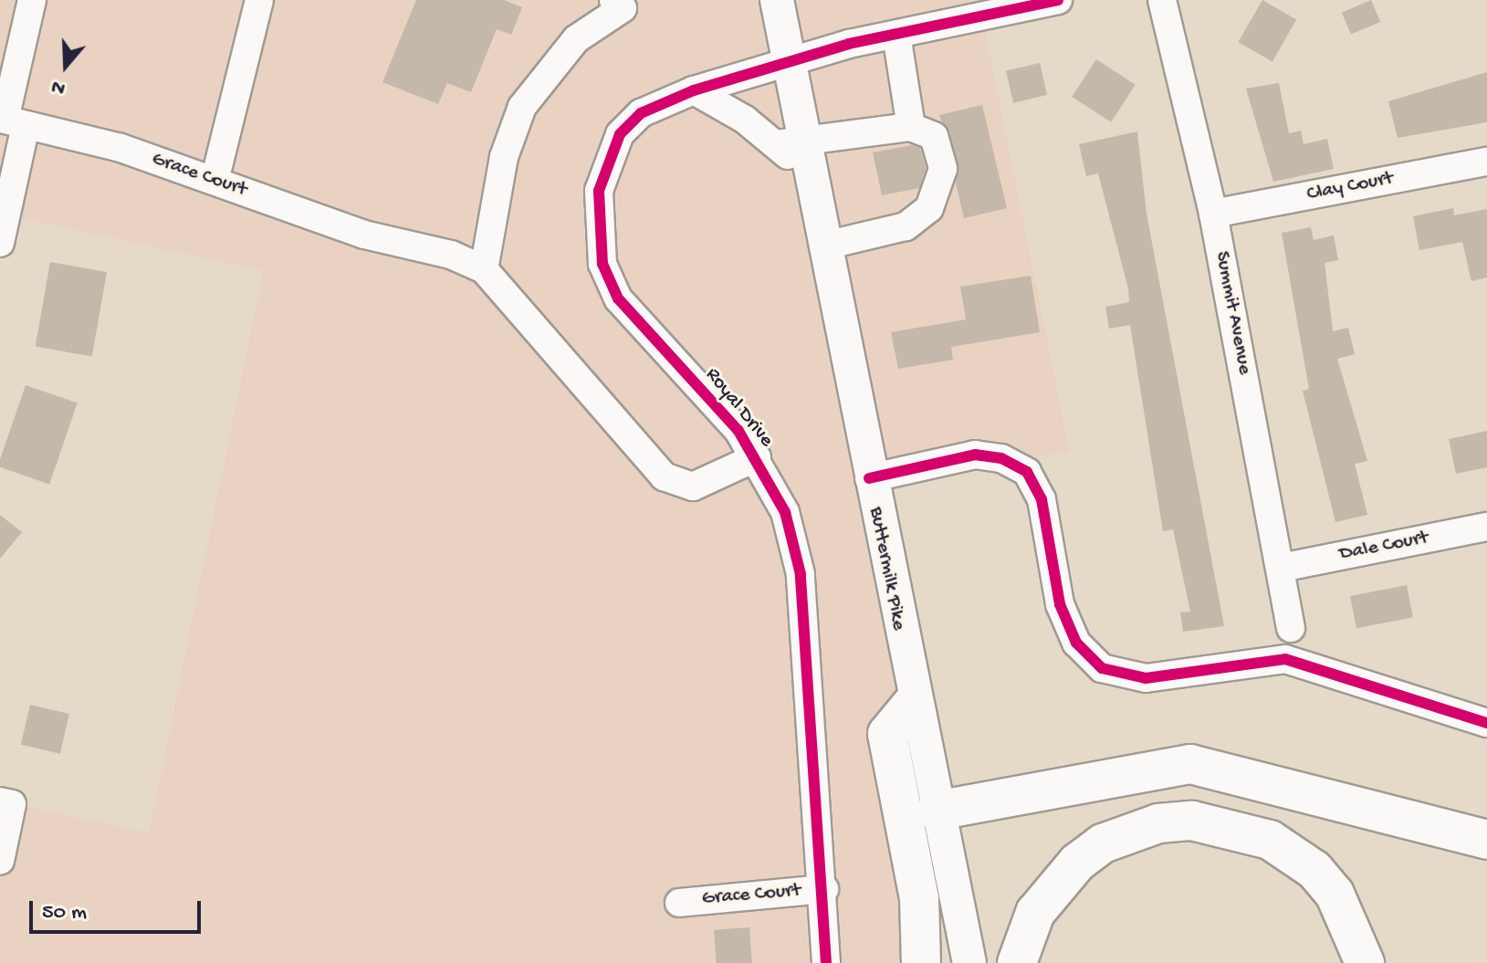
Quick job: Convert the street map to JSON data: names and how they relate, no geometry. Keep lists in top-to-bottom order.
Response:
{
  "streets": {
    "main road": ["Buttermilk Pike"],
    "street": [
      "Grace Court",
      "Clay Court",
      "Summit Avenue",
      "Royal Drive",
      "Dale Court"
    ]
  },
  "crossings": [
    ["Grace Court", "Royal Drive"],
    ["Clay Court", "Summit Avenue"],
    ["Summit Avenue", "Dale Court"],
    ["Royal Drive", "Buttermilk Pike"]
  ],
  "scale_bar": "50 m",
  "north": "bottom"
}
